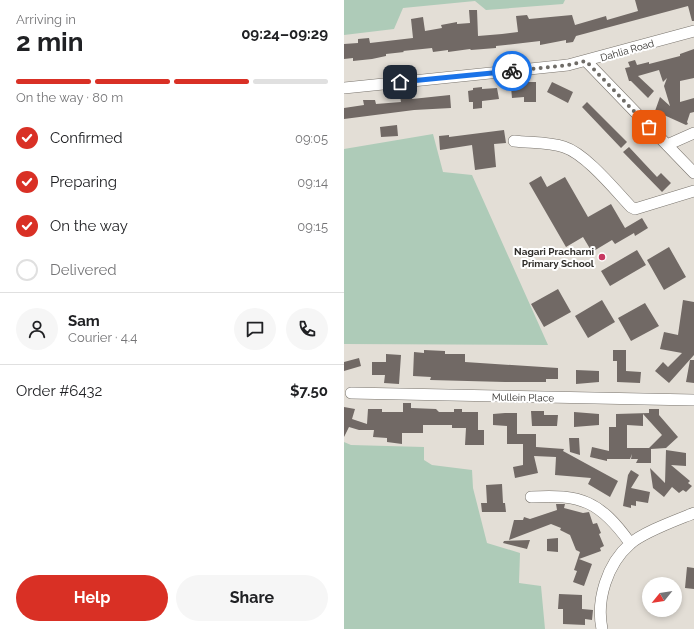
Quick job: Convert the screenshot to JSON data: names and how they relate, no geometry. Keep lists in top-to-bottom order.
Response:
{
  "streets": {
    "street": ["Dahlia Road", "Mullein Place"]
  },
  "places": ["Nagari Pracharni Primary School"],
  "north": "bottom left",
  "page": {
    "heading": ["2 min", "Arriving in", "09:24–09:29"],
    "panel": [
      "Sam",
      "Courier · 4.4",
      "Order #6432",
      "$7.50"
    ],
    "bar": "On the way · 80 m",
    "list": [
      ["Confirmed", "09:05"],
      ["Preparing", "09:14"],
      ["On the way", "09:15"],
      "Delivered"
    ],
    "buttons": ["Help", "Share"]
  }
}
